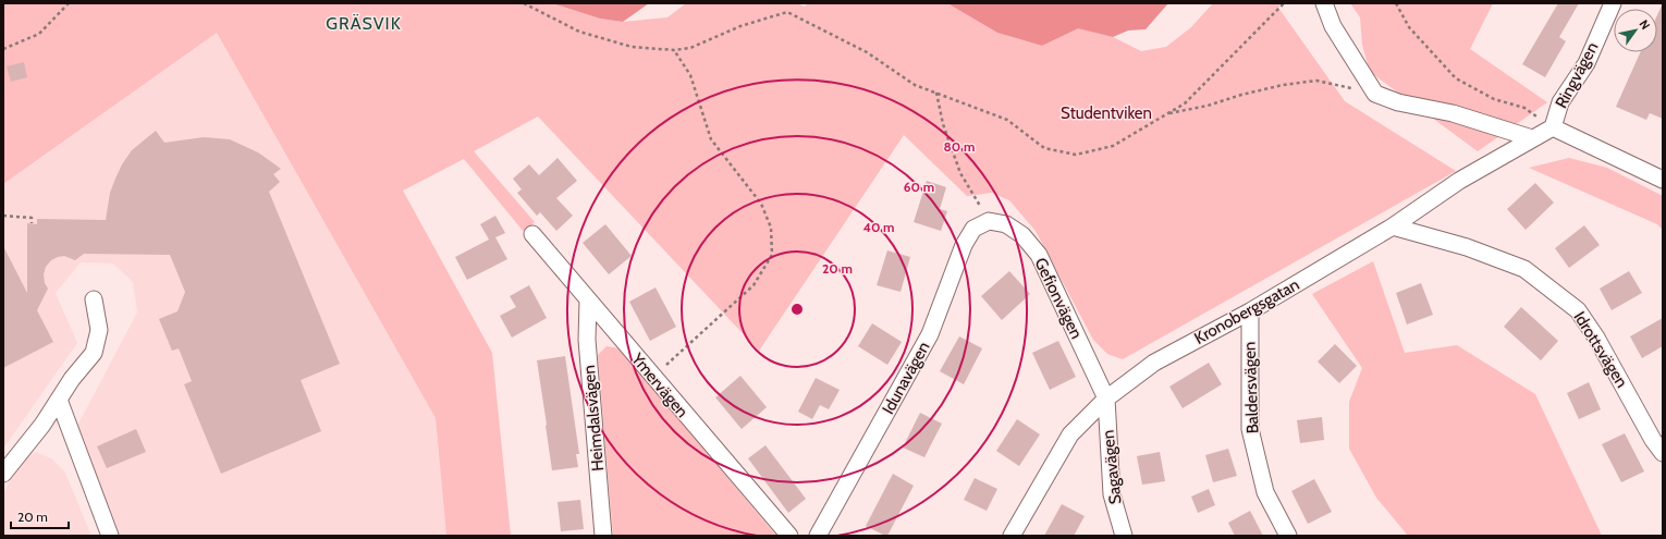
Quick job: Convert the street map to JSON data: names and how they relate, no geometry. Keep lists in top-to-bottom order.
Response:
{
  "streets": {
    "street": [
      "Ringvägen",
      "Gefionvägen",
      "Kronobergsgatan",
      "Idrottsvägen",
      "Idunavägen",
      "Ymervägen",
      "Baldersvägen",
      "Heimdalsvägen",
      "Sagavägen"
    ]
  },
  "crossings": [
    ["Ringvägen", "Kronobergsgatan"],
    ["Gefionvägen", "Kronobergsgatan"],
    ["Gefionvägen", "Idunavägen"],
    ["Gefionvägen", "Sagavägen"],
    ["Kronobergsgatan", "Idrottsvägen"],
    ["Kronobergsgatan", "Baldersvägen"],
    ["Kronobergsgatan", "Sagavägen"],
    ["Ymervägen", "Heimdalsvägen"]
  ],
  "districts": ["GRÄSVIK"],
  "parks": ["Studentviken"],
  "scale_bar": "20 m",
  "north": "top right",
  "rings": [
    "80 m",
    "60 m",
    "40 m",
    "20 m"
  ]
}
